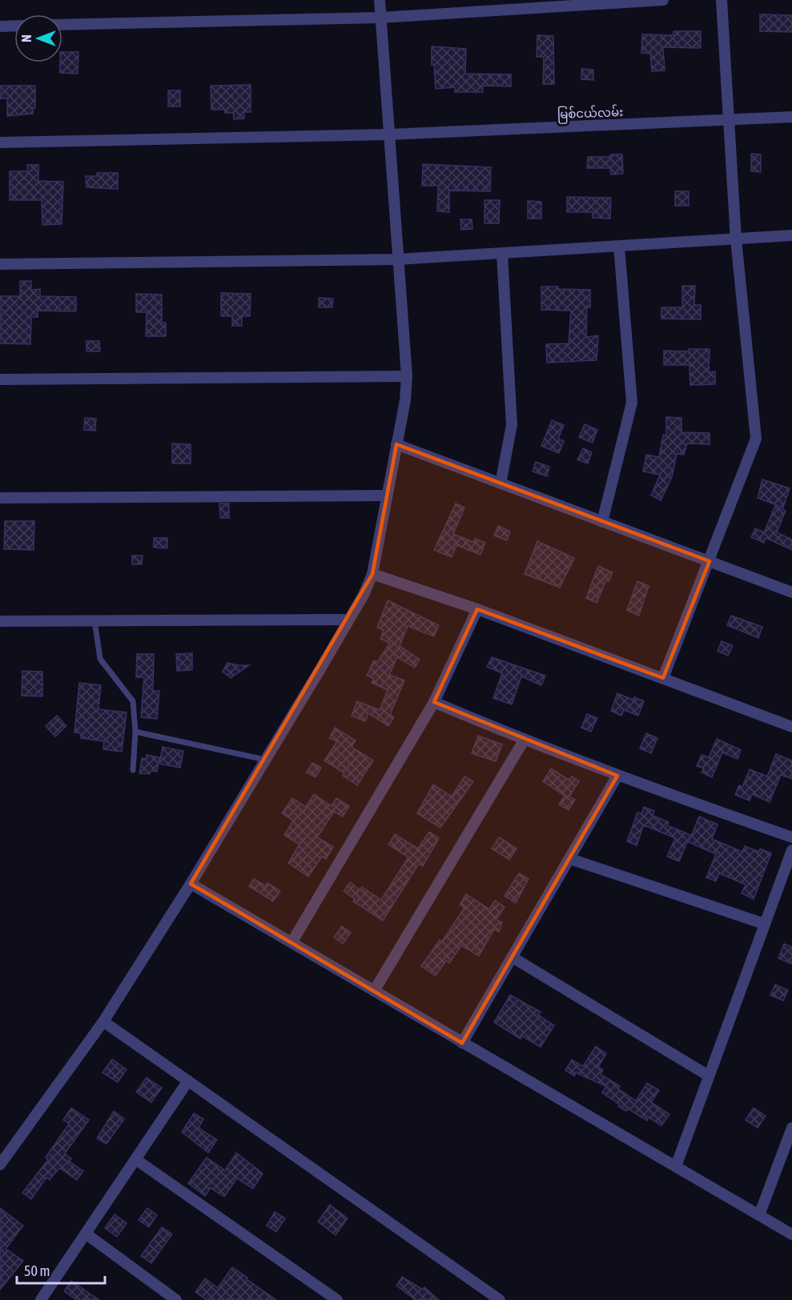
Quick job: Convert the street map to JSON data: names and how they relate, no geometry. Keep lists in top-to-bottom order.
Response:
{
  "streets": {
    "street": ["မြစ်ငယ်လမ်း"]
  },
  "scale_bar": "50 m",
  "north": "left"
}
